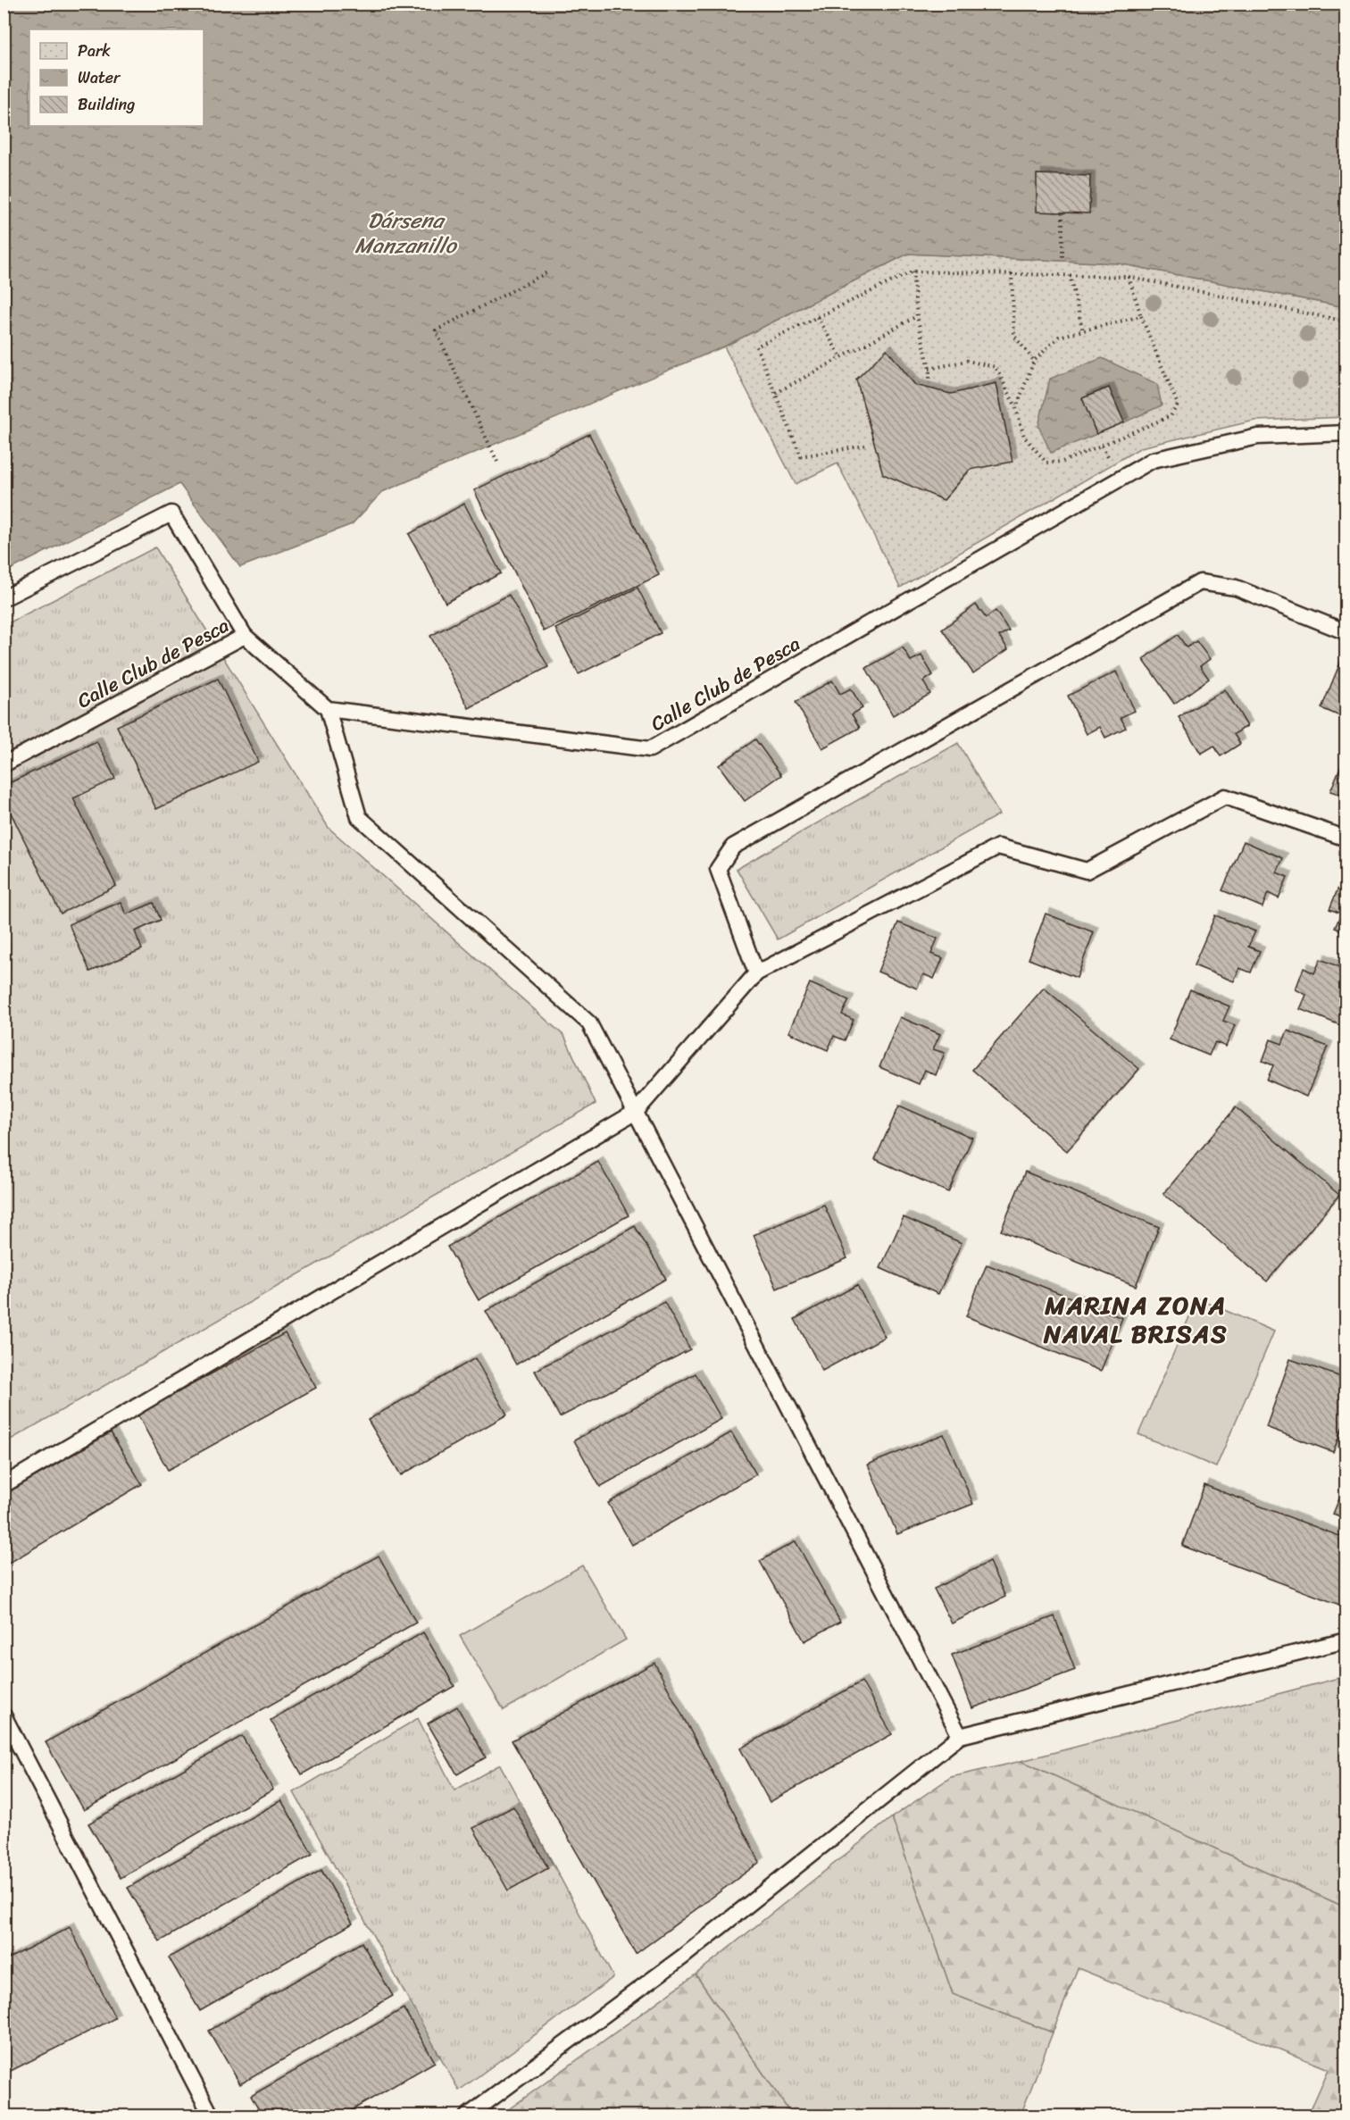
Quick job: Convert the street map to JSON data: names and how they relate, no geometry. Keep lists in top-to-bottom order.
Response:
{
  "streets": {
    "lane": ["Calle Club de Pesca"]
  },
  "districts": ["MARINA ZONA NAVAL BRISAS"],
  "water": ["Dársena Manzanillo"],
  "legend": ["Park", "Water", "Building"]
}
